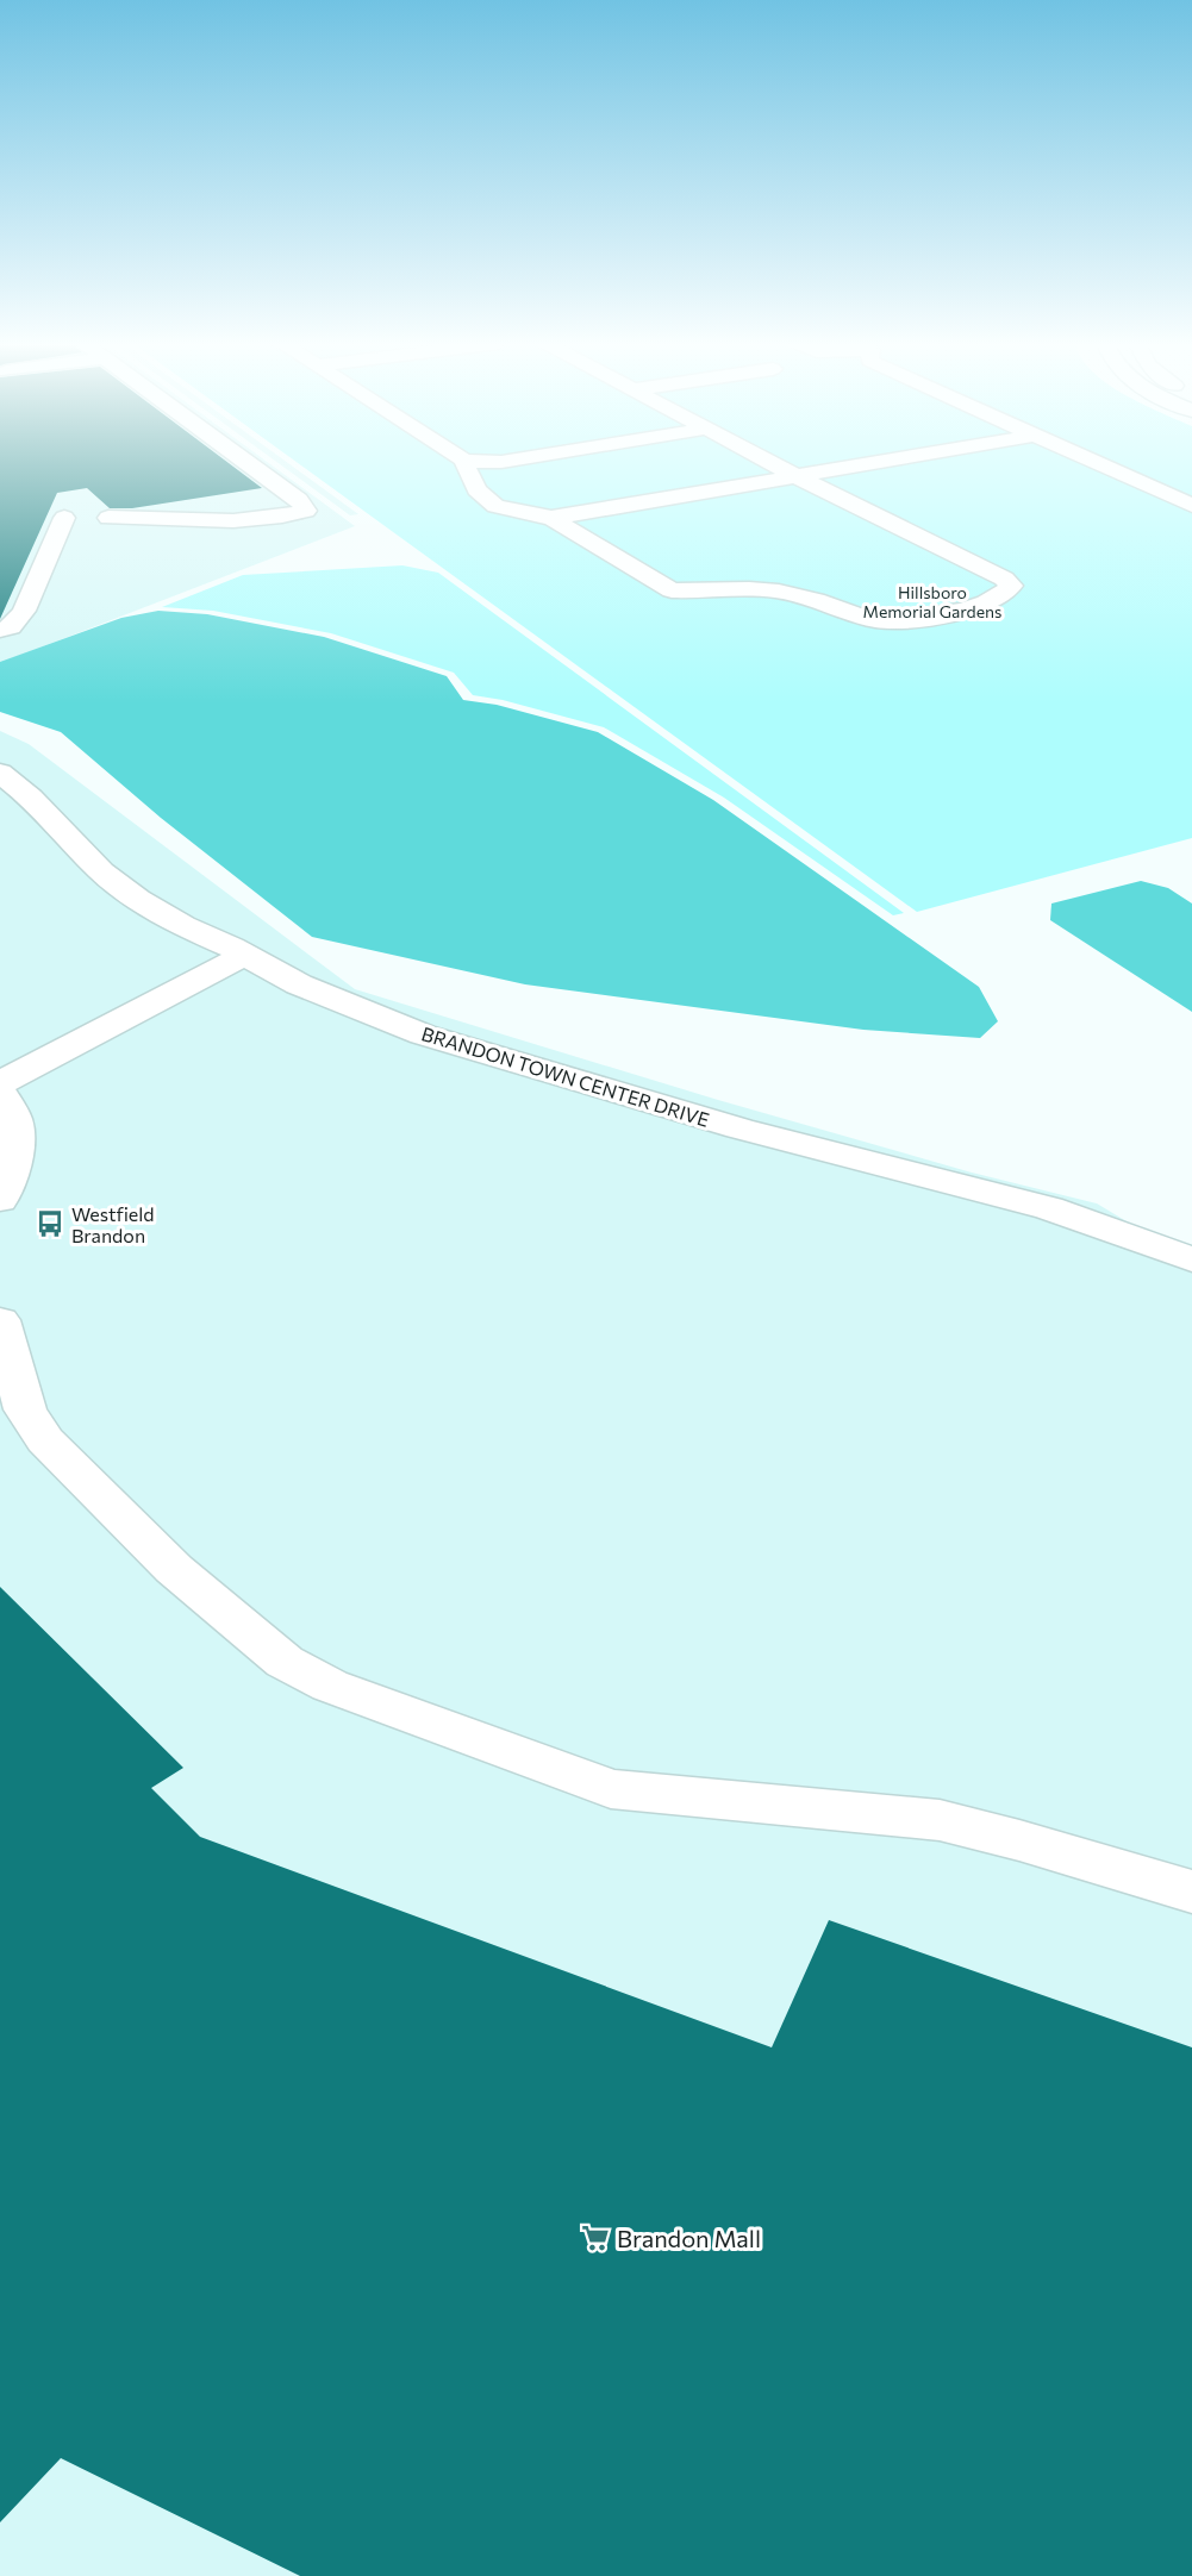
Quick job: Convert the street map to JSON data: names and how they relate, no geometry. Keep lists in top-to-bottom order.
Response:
{
  "streets": {
    "street": ["BRANDON TOWN CENTER DRIVE"]
  },
  "parks": ["Hillsboro Memorial Gardens"],
  "places": {
    "bus stop": ["Westfield Brandon"],
    "supermarket": ["Brandon Mall"]
  }
}
